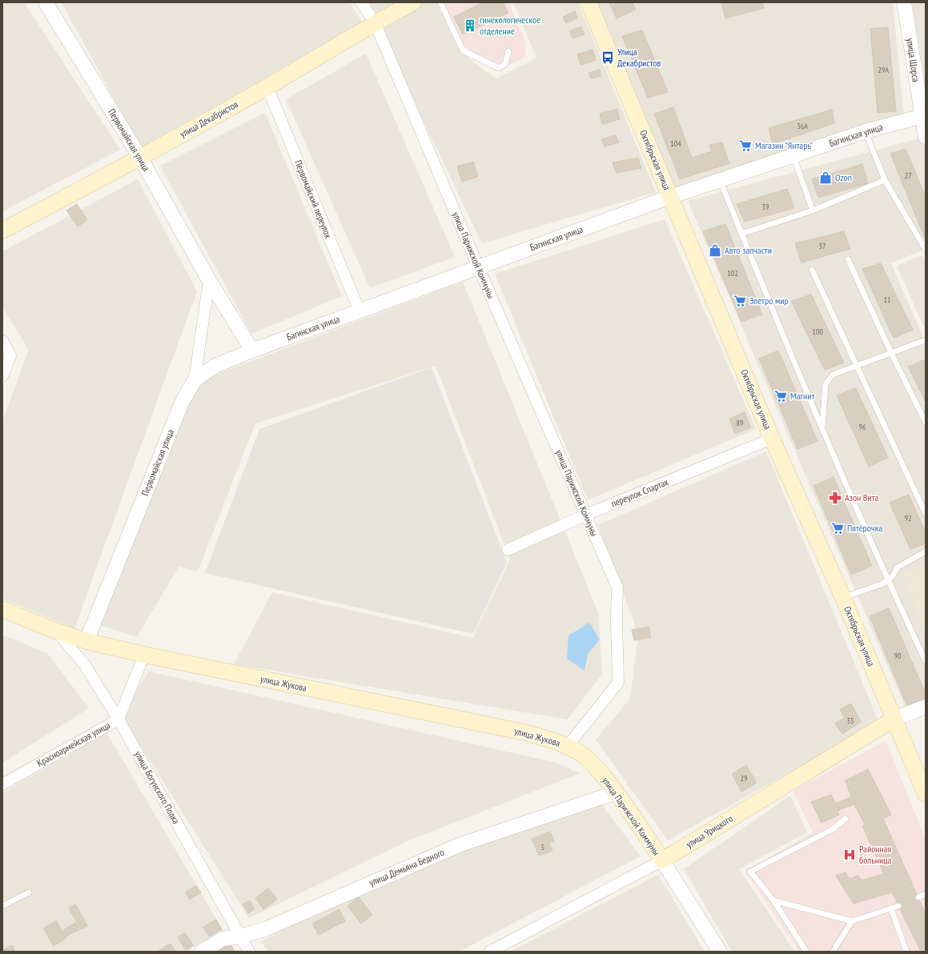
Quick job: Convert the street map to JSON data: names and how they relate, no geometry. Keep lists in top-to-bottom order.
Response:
{
  "streets": {
    "main road": [
      "улица Декабристов",
      "Октябрьская улица",
      "улица Парижской Коммуны",
      "улица Жукова",
      "улица Урицкого"
    ],
    "street": [
      "улица Щорса",
      "Багинская улица",
      "Первомайская улица",
      "Первомайский переулок",
      "переулок Спартак",
      "Красноармейская улица",
      "улица Богунского Полка",
      "улица Демьяна Бедного"
    ]
  },
  "crossings": [
    ["улица Щорса", "Багинская улица"],
    ["улица Декабристов", "Первомайская улица"],
    ["улица Декабристов", "Первомайский переулок"],
    ["улица Декабристов", "улица Парижской Коммуны"],
    ["Багинская улица", "Первомайская улица"],
    ["Багинская улица", "Октябрьская улица"],
    ["Багинская улица", "Первомайский переулок"],
    ["Багинская улица", "улица Парижской Коммуны"],
    ["Первомайская улица", "улица Жукова"],
    ["Октябрьская улица", "переулок Спартак"],
    ["Октябрьская улица", "улица Урицкого"],
    ["улица Парижской Коммуны", "переулок Спартак"],
    ["улица Парижской Коммуны", "улица Жукова"],
    ["улица Парижской Коммуны", "улица Урицкого"],
    ["улица Парижской Коммуны", "улица Демьяна Бедного"],
    ["улица Жукова", "Красноармейская улица"],
    ["улица Жукова", "улица Богунского Полка"],
    ["Красноармейская улица", "улица Богунского Полка"],
    ["улица Богунского Полка", "улица Демьяна Бедного"]
  ],
  "places": {
    "building": ["гинекологическое отделение"],
    "bus stop": ["Улица Декабристов"],
    "supermarket": [
      "Магазин \"Янтарь\"",
      "Элетро мир",
      "Магнит",
      "Пятёрочка"
    ],
    "shop": ["Ozon", "Авто запчасти"],
    "pharmacy": ["Азон Вита"],
    "hospital": ["Районная больница"]
  },
  "house_numbers": [
    "29А",
    "36А",
    "104",
    "27",
    "39",
    "37",
    "102",
    "11",
    "100",
    "89",
    "96",
    "92",
    "90",
    "35",
    "29",
    "5"
  ]
}
